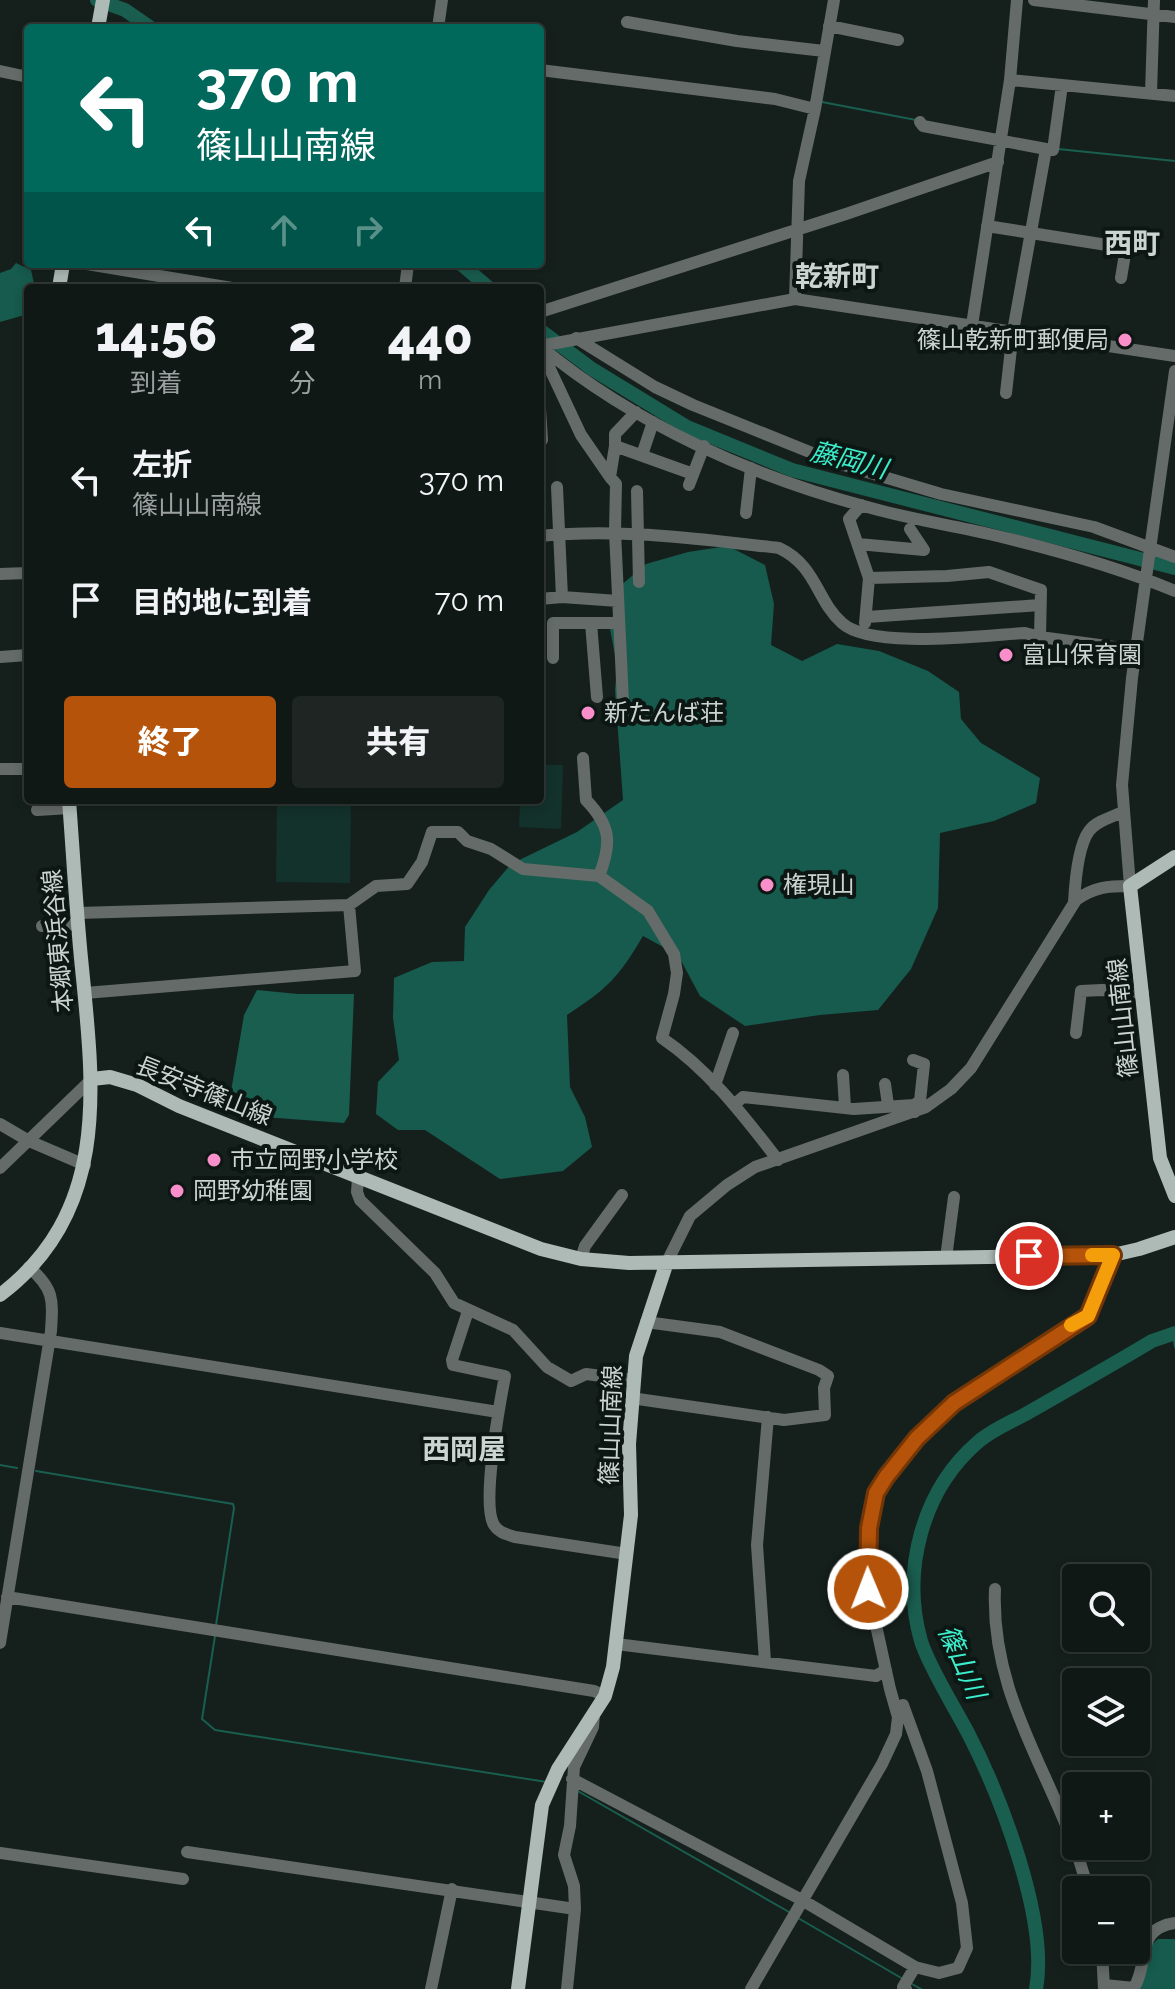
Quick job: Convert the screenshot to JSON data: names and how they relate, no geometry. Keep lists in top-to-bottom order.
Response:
{
  "streets": {
    "main road": ["本郷東浜谷線", "篠山山南線", "長安寺篠山線"]
  },
  "crossings": [
    ["本郷東浜谷線", "長安寺篠山線"],
    ["篠山山南線", "長安寺篠山線"]
  ],
  "districts": ["西町", "乾新町", "西岡屋"],
  "water": ["藤岡川", "篠山川"],
  "places": [
    "篠山乾新町郵便局",
    "富山保育園",
    "新たんば荘",
    "権現山",
    "市立岡野小学校",
    "岡野幼稚園"
  ],
  "page": {
    "turn": ["370 m", "篠山山南線"],
    "eta": [
      "14:56",
      "到着",
      "2",
      "分",
      "440",
      "m"
    ],
    "list": [
      {
        "name": "左折",
        "note": "篠山山南線",
        "value": "370 m"
      },
      {
        "name": "目的地に到着",
        "value": "70 m"
      }
    ],
    "buttons": ["終了", "共有"],
    "map_buttons": ["+", "−"]
  }
}
